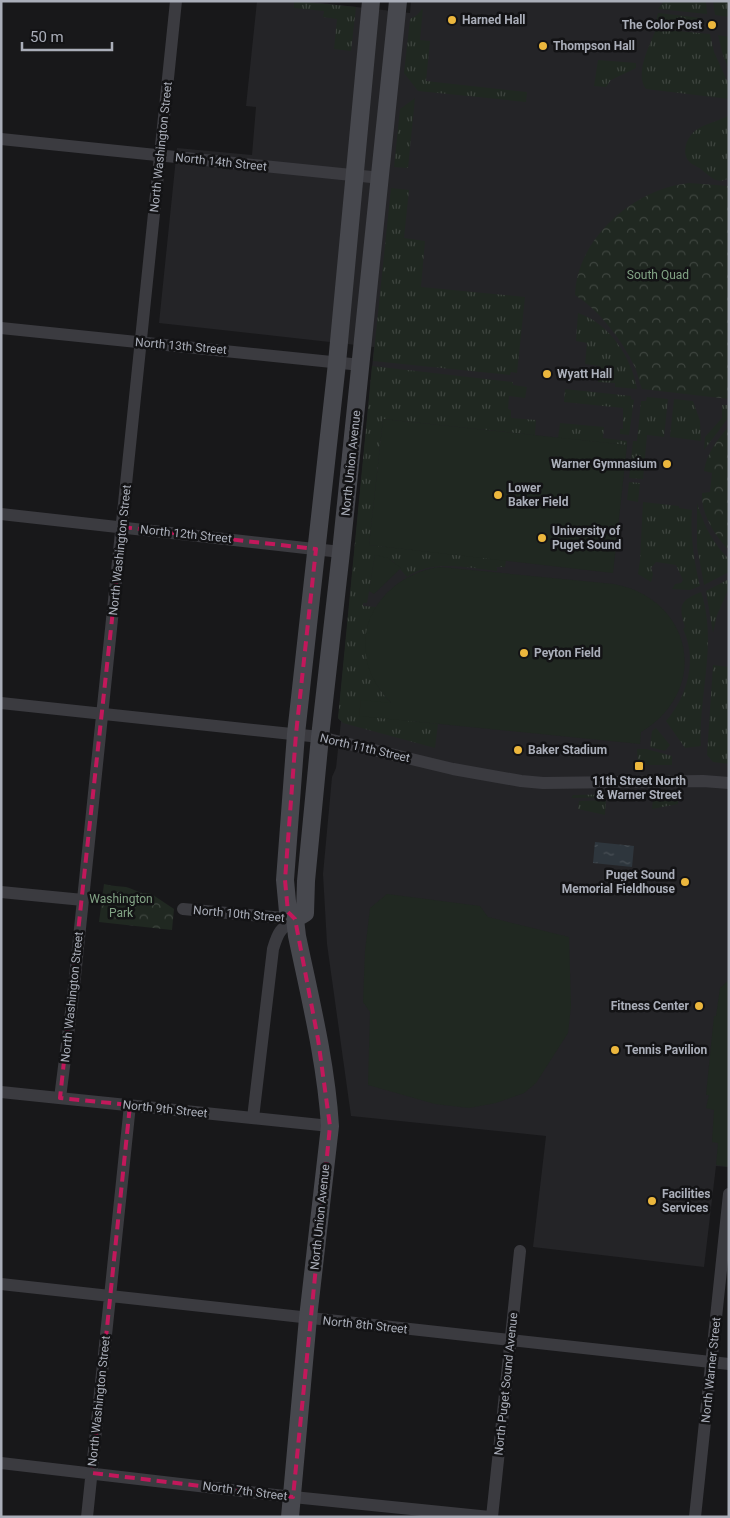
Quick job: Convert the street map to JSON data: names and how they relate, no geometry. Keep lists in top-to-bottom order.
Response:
{
  "streets": {
    "street": [
      "North Washington Street",
      "North 14th Street",
      "North 13th Street",
      "North Union Avenue",
      "North 12th Street",
      "North 11th Street",
      "North 10th Street",
      "North 9th Street",
      "North 8th Street",
      "North Warner Street",
      "North Puget Sound Avenue",
      "North 7th Street"
    ]
  },
  "crossings": [
    ["North Washington Street", "North 14th Street"],
    ["North Washington Street", "North 13th Street"],
    ["North Washington Street", "North 12th Street"],
    ["North Washington Street", "North 11th Street"],
    ["North Washington Street", "North 9th Street"],
    ["North Washington Street", "North 8th Street"],
    ["North Washington Street", "North 7th Street"],
    ["North 14th Street", "North Union Avenue"],
    ["North 13th Street", "North Union Avenue"],
    ["North Union Avenue", "North 12th Street"],
    ["North Union Avenue", "North 11th Street"],
    ["North Union Avenue", "North 10th Street"],
    ["North Union Avenue", "North 9th Street"],
    ["North Union Avenue", "North 8th Street"],
    ["North Union Avenue", "North 7th Street"],
    ["North 8th Street", "North Warner Street"],
    ["North 8th Street", "North Puget Sound Avenue"],
    ["North Puget Sound Avenue", "North 7th Street"]
  ],
  "parks": ["South Quad", "Washington Park"],
  "places": {
    "other": [
      "Harned Hall",
      "The Color Post",
      "Thompson Hall",
      "Wyatt Hall",
      "Warner Gymnasium",
      "Lower Baker Field",
      "University of Puget Sound",
      "Peyton Field",
      "Baker Stadium",
      "Puget Sound Memorial Fieldhouse",
      "Fitness Center",
      "Tennis Pavilion",
      "Facilities Services"
    ],
    "transit": ["11th Street North & Warner Street"]
  },
  "scale_bar": "50 m"
}
